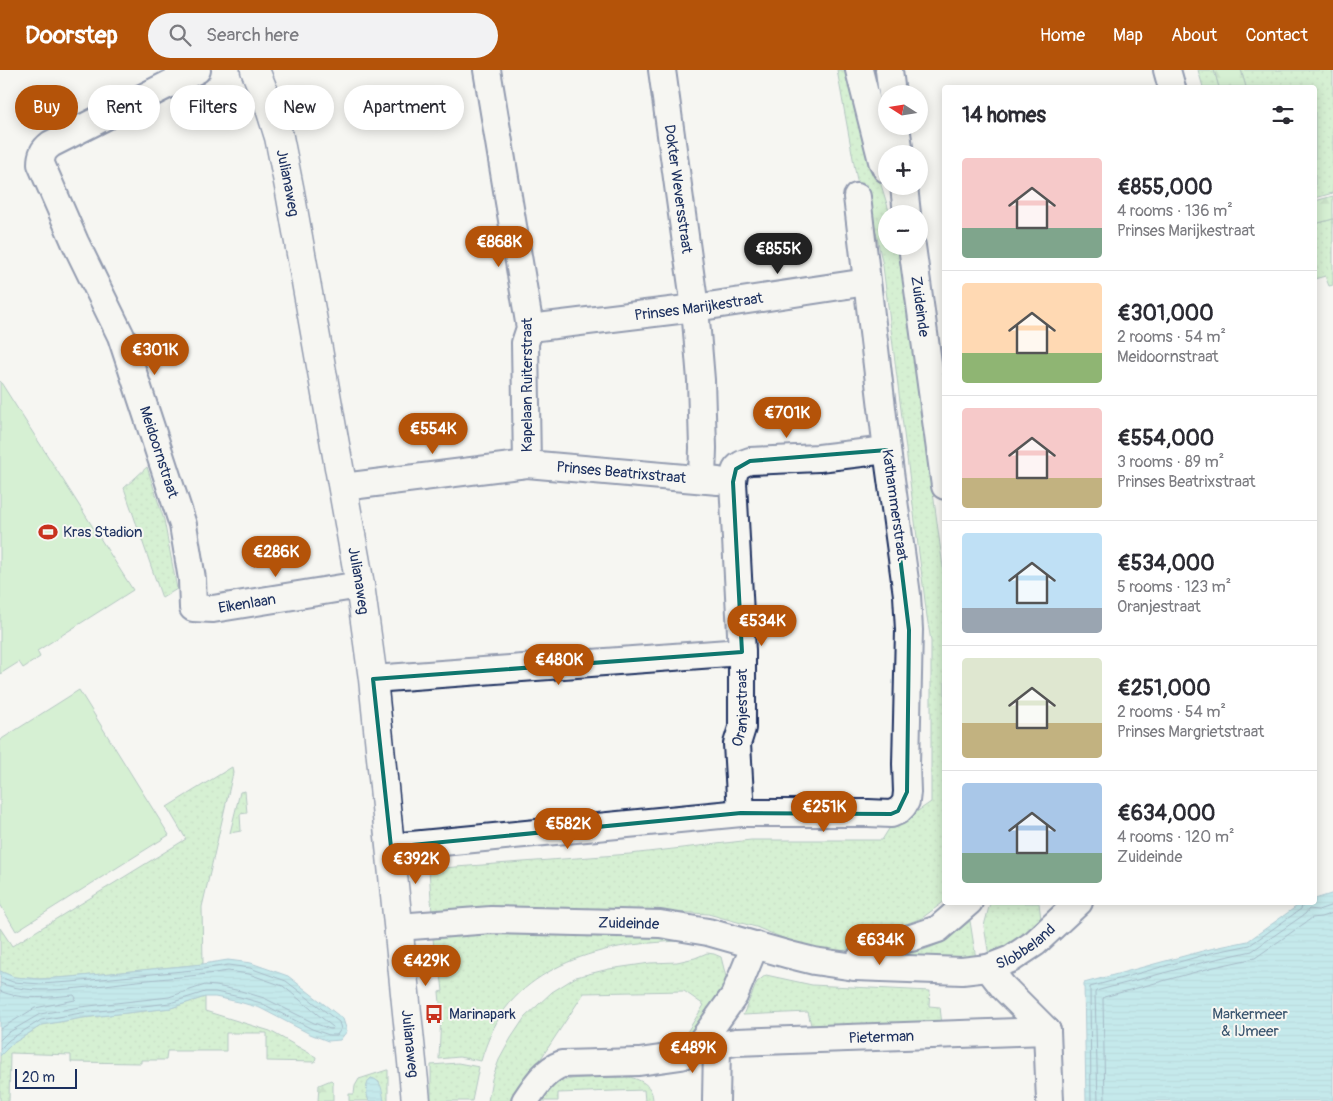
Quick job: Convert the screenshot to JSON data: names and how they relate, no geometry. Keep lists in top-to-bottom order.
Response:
{
  "streets": {
    "main road": ["Julianaweg"],
    "street": [
      "Dokter Weversstraat",
      "Prinses Marijkestraat",
      "Zuideinde",
      "Kapelaan Ruiterstraat",
      "Meidoornstraat",
      "Prinses Beatrixstraat",
      "Kathammerstraat",
      "Eikenlaan",
      "Oranjestraat",
      "Slobbeland",
      "Pieterman"
    ]
  },
  "crossings": [
    ["Julianaweg", "Zuideinde"],
    ["Julianaweg", "Prinses Beatrixstraat"],
    ["Julianaweg", "Eikenlaan"],
    ["Dokter Weversstraat", "Prinses Marijkestraat"],
    ["Dokter Weversstraat", "Prinses Beatrixstraat"],
    ["Prinses Marijkestraat", "Kapelaan Ruiterstraat"],
    ["Prinses Marijkestraat", "Kathammerstraat"],
    ["Zuideinde", "Slobbeland"],
    ["Kapelaan Ruiterstraat", "Prinses Beatrixstraat"],
    ["Meidoornstraat", "Eikenlaan"],
    ["Prinses Beatrixstraat", "Oranjestraat"],
    ["Kathammerstraat", "Oranjestraat"]
  ],
  "parks": ["Markermeer & IJmeer"],
  "places": {
    "sports": ["Kras Stadion"],
    "bus stop": ["Marinapark"]
  },
  "scale_bar": "20 m",
  "north": "left",
  "page": {
    "header": "Doorstep",
    "search": "Search here",
    "nav": [
      "Home",
      "Map",
      "About",
      "Contact"
    ],
    "map_buttons": ["+", "−"],
    "chip": [
      "Buy",
      "Rent",
      "Filters",
      "New",
      "Apartment"
    ],
    "heading": "14 homes",
    "list": [
      {
        "name": "€855,000",
        "note": "4 rooms · 136 m² · Prinses Marijkestraat"
      },
      {
        "name": "€301,000",
        "note": "2 rooms · 54 m² · Meidoornstraat"
      },
      {
        "name": "€554,000",
        "note": "3 rooms · 89 m² · Prinses Beatrixstraat"
      },
      {
        "name": "€534,000",
        "note": "5 rooms · 123 m² · Oranjestraat"
      },
      {
        "name": "€251,000",
        "note": "2 rooms · 54 m² · Prinses Margrietstraat"
      },
      {
        "name": "€634,000",
        "note": "4 rooms · 120 m² · Zuideinde"
      }
    ],
    "price": [
      "€868K",
      "€855K",
      "€301K",
      "€701K",
      "€554K",
      "€286K",
      "€534K",
      "€480K",
      "€251K",
      "€582K",
      "€392K",
      "€634K",
      "€429K",
      "€489K"
    ],
    "scale": "20 m"
  }
}
